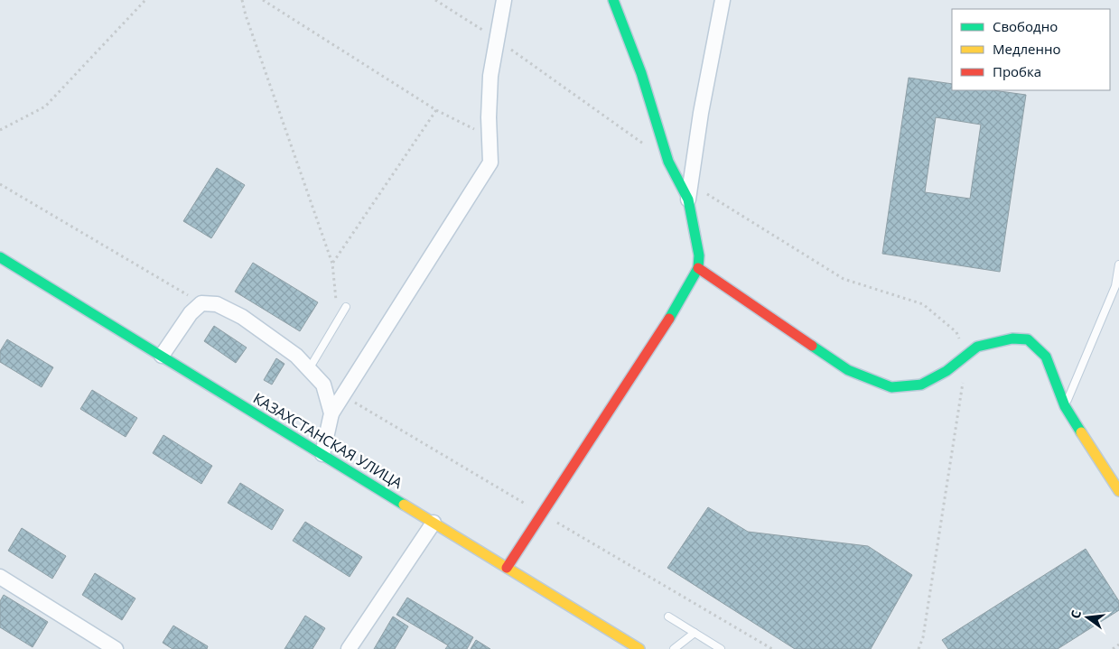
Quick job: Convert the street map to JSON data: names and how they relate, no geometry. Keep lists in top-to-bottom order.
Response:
{
  "streets": {
    "street": ["КАЗАХСТАНСКАЯ УЛИЦА"]
  },
  "legend": ["Свободно", "Медленно", "Пробка"],
  "north": "left"
}
